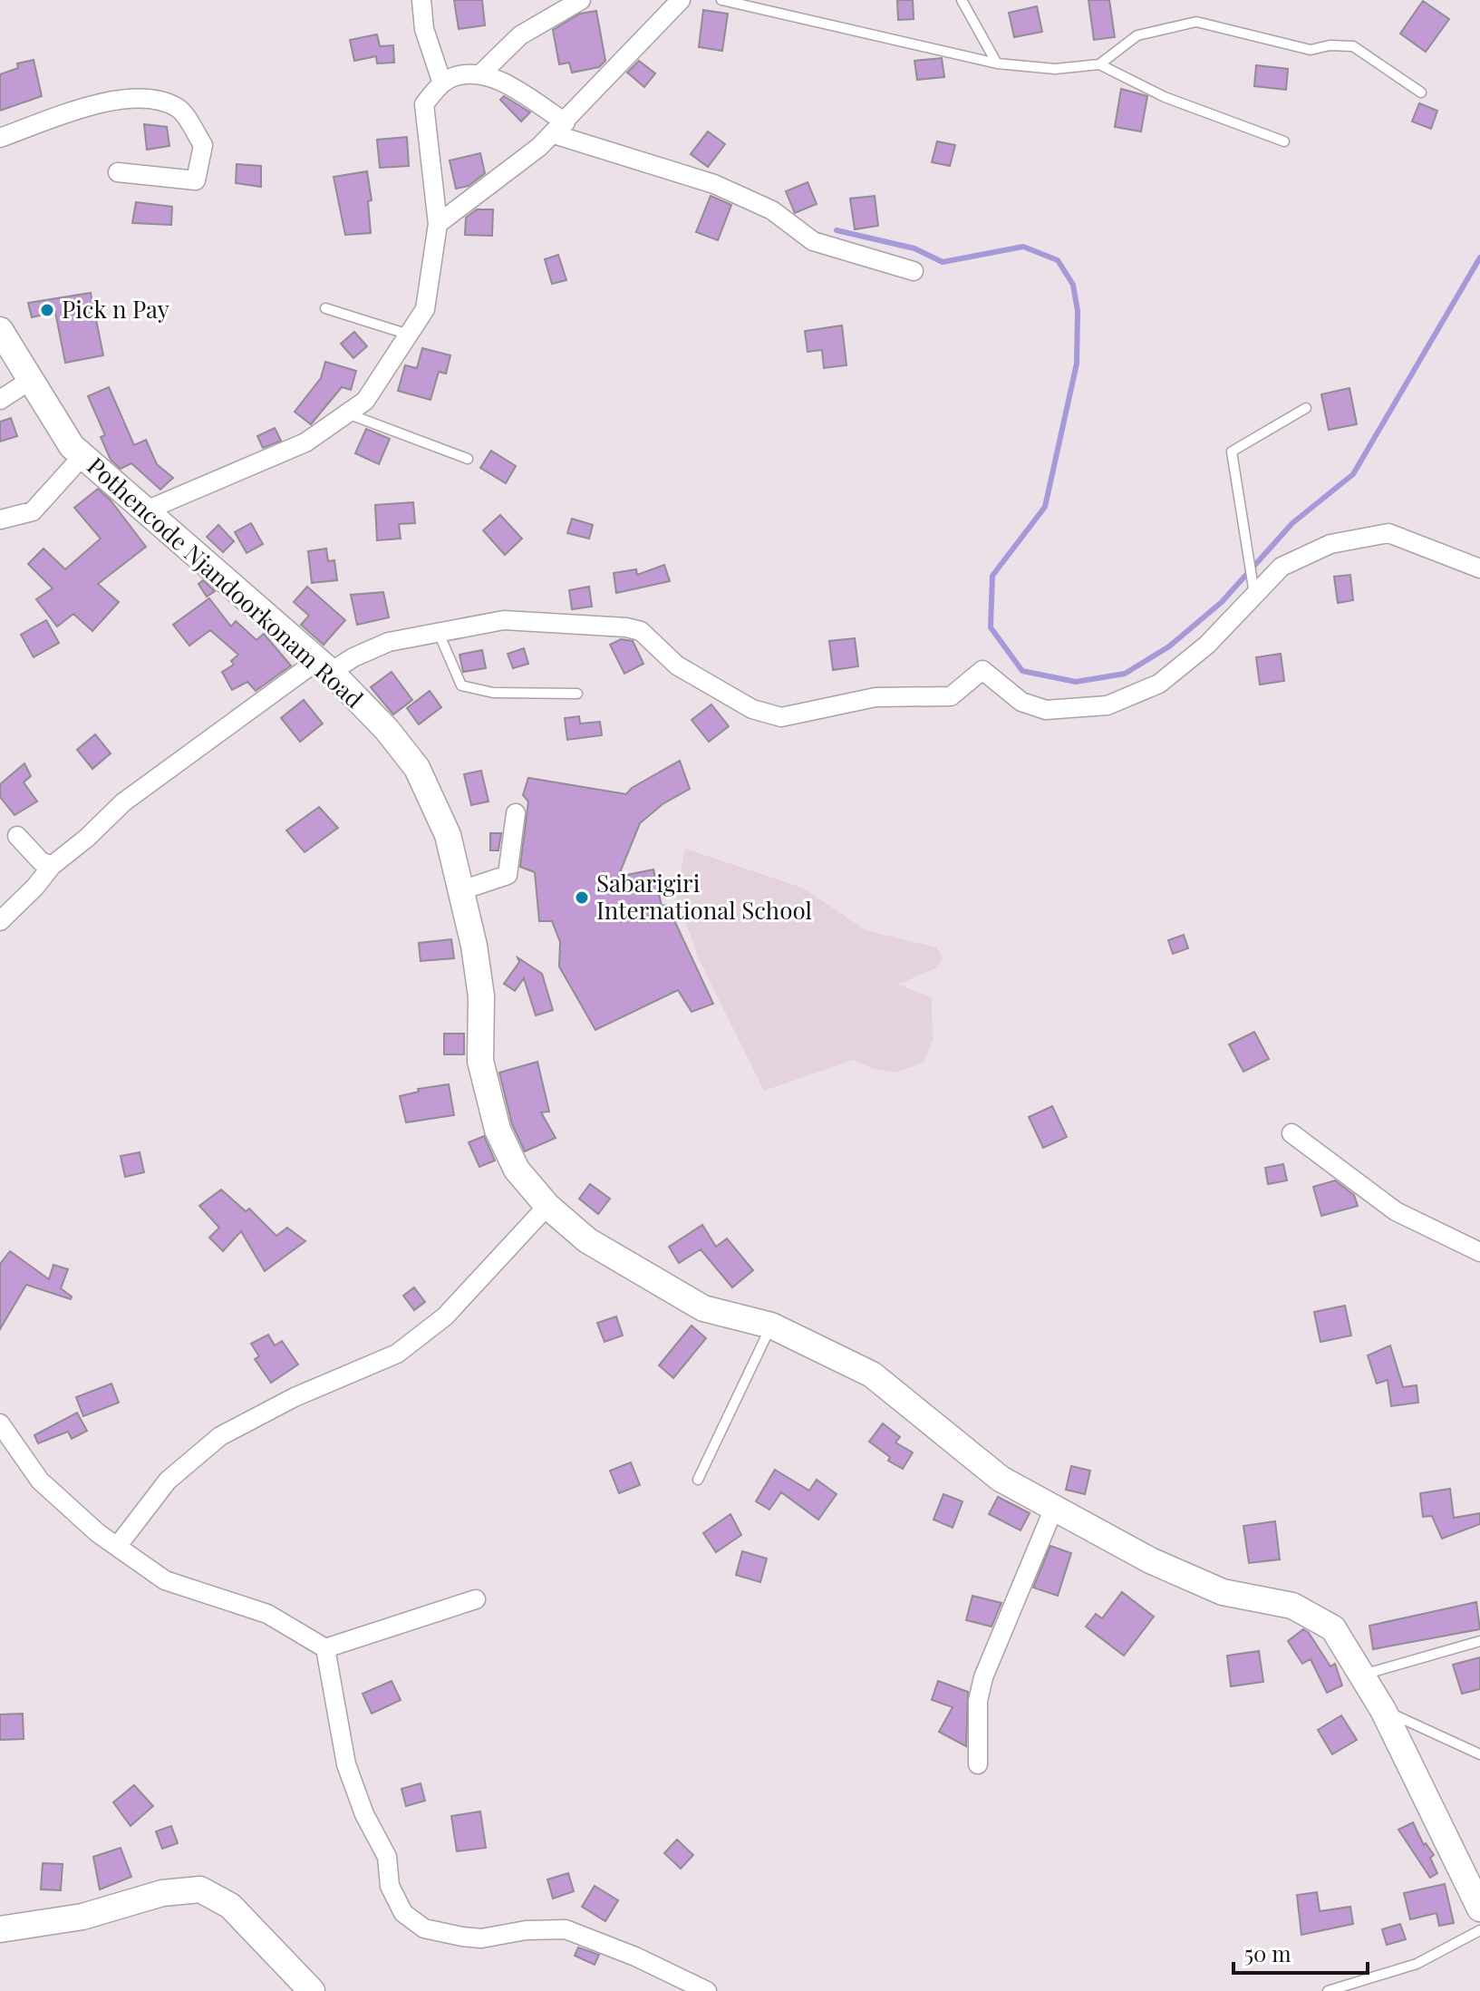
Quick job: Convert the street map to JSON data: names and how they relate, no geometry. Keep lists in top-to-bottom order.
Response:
{
  "streets": {
    "main road": ["Pothencode Njandoorkonam Road"]
  },
  "places": ["Pick n Pay", "Sabarigiri International School"],
  "scale_bar": "50 m"
}
